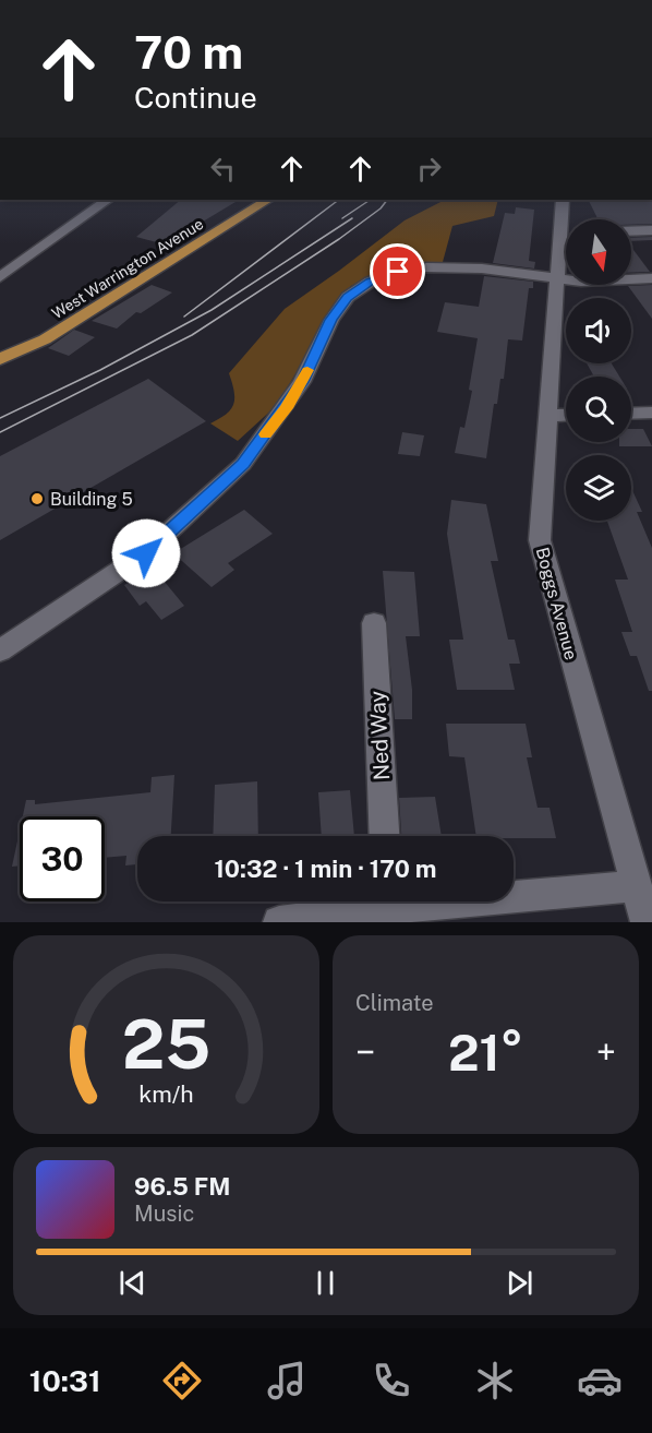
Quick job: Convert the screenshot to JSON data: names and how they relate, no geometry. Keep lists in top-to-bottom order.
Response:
{
  "streets": {
    "main road": ["West Warrington Avenue"],
    "street": ["Boggs Avenue", "Ned Way"]
  },
  "places": ["Building 5"],
  "north": "bottom",
  "page": {
    "turn": ["70 m", "Continue"],
    "limit": "30",
    "trip": "10:32 · 1 min · 170 m",
    "tile": "Climate",
    "heat": ["−", "21°", "+"],
    "song": ["96.5 FM", "Music"],
    "tabs": "10:31",
    "gauge": ["25", "km/h"]
  }
}
